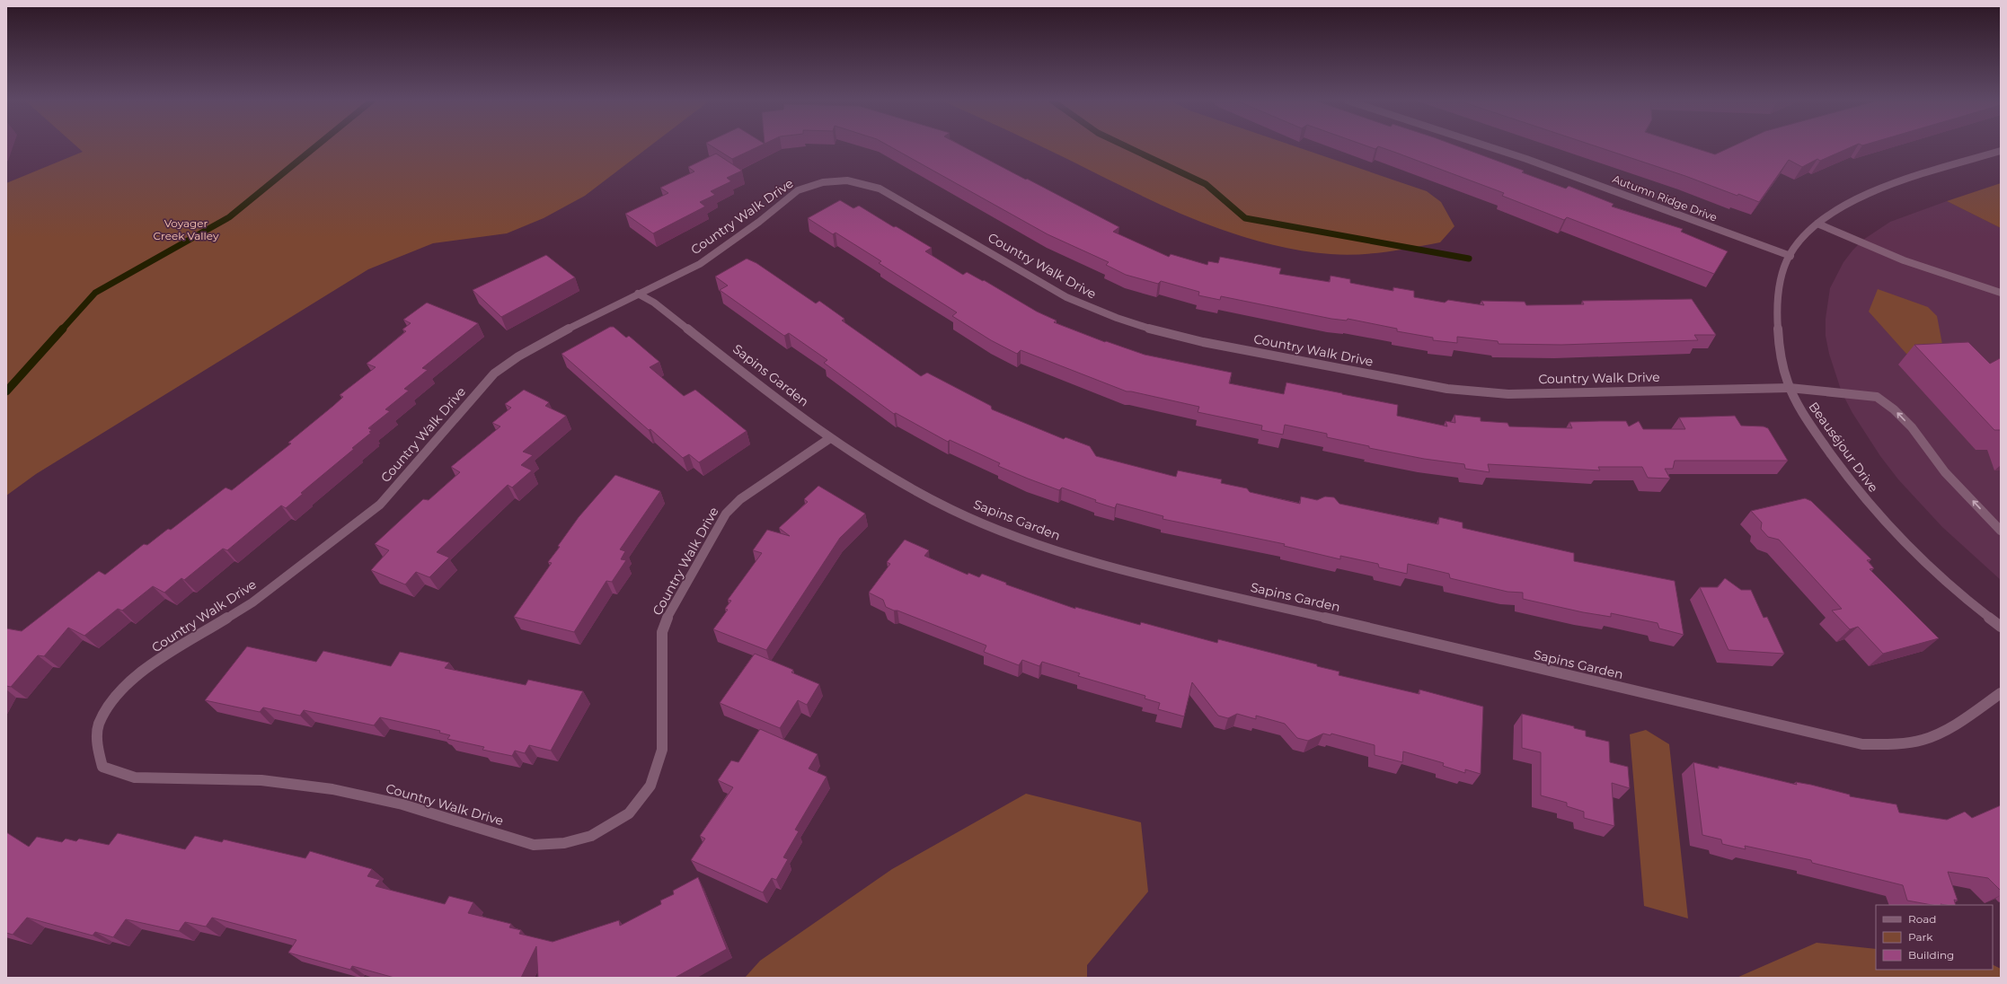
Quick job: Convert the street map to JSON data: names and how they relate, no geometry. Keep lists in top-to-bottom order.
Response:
{
  "streets": {
    "street": [
      "Autumn Ridge Drive",
      "Country Walk Drive",
      "Sapins Garden",
      "Beauséjour Drive"
    ]
  },
  "crossings": [
    ["Autumn Ridge Drive", "Beauséjour Drive"],
    ["Country Walk Drive", "Sapins Garden"],
    ["Country Walk Drive", "Beauséjour Drive"]
  ],
  "parks": ["Voyager Creek Valley"],
  "legend": ["Road", "Park", "Building"]
}
